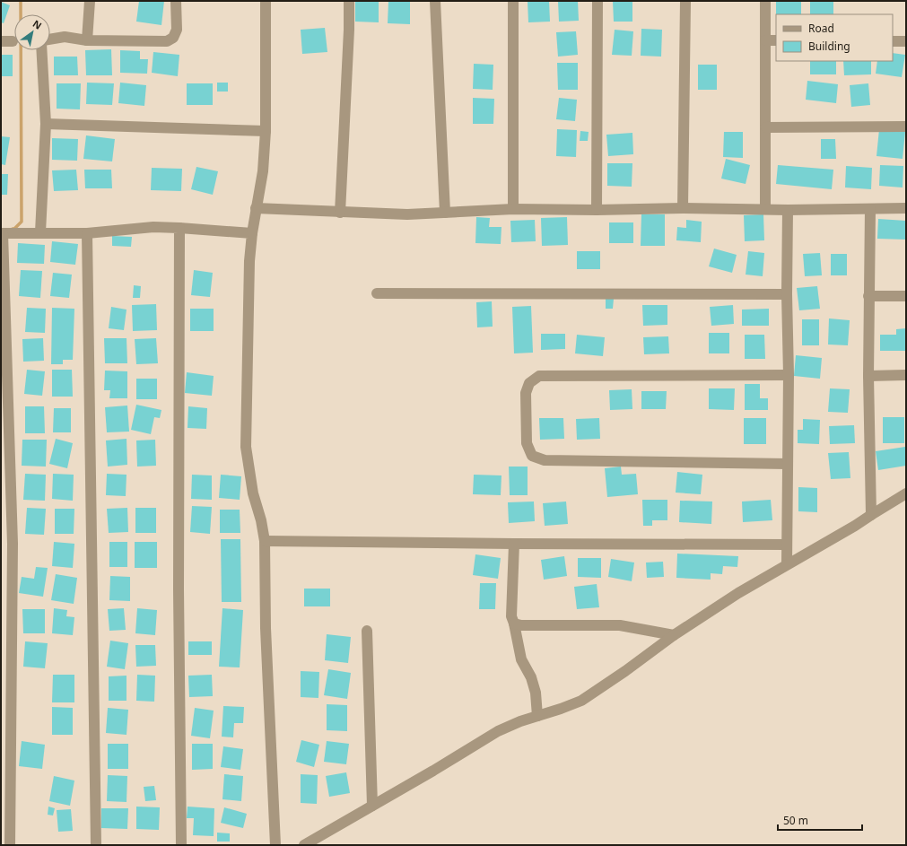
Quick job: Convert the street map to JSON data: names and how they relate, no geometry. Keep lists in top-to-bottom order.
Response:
{
  "legend": ["Road", "Building"],
  "scale_bar": "50 m",
  "north": "top right"
}
